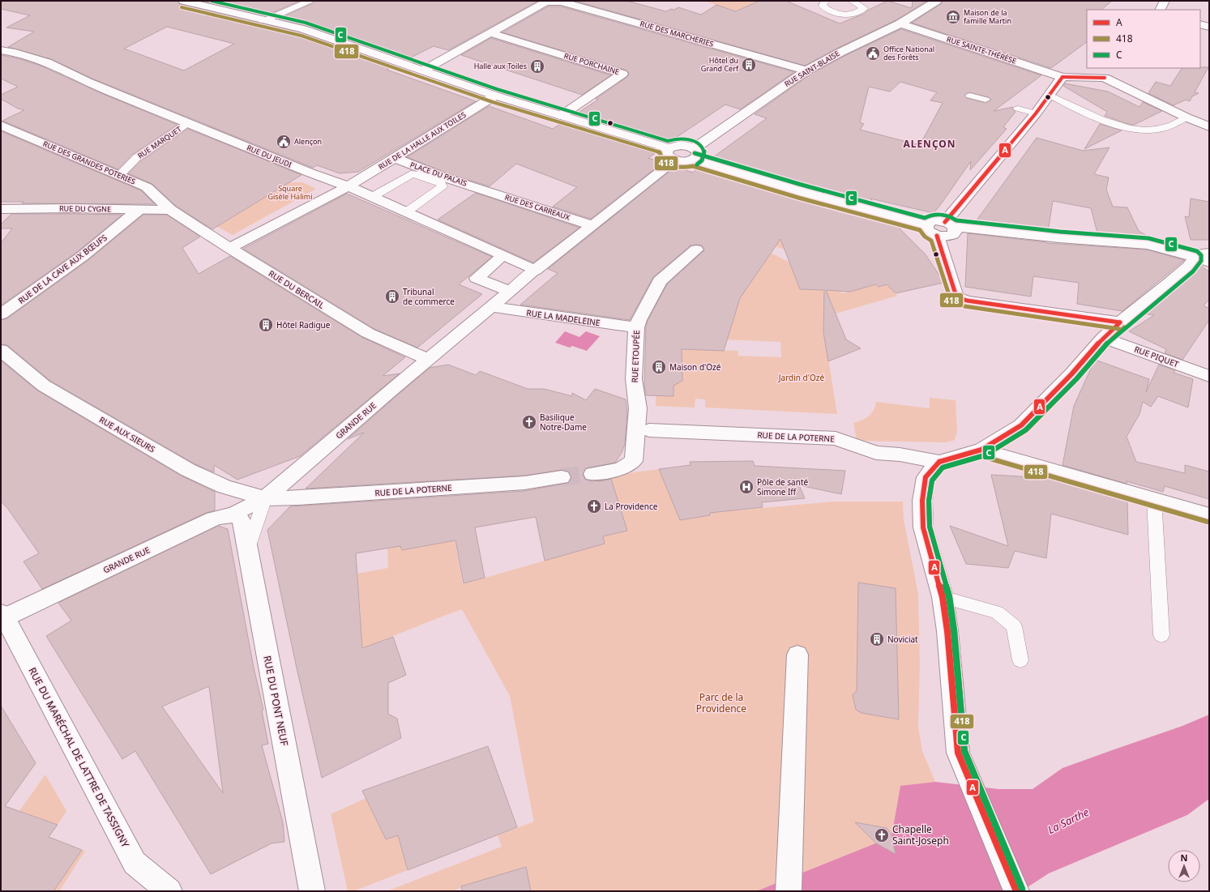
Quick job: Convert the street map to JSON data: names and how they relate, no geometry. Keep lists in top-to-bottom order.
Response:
{
  "streets": {
    "street": [
      "RUE DES MARCHERIES",
      "RUE SAINTE-THÉRÈSE",
      "RUE PORCHAINE",
      "RUE SAINT-BLAISE",
      "RUE DE LA HALLE AUX TOILES",
      "RUE DU JEUDI",
      "RUE DES GRANDES POTERIES",
      "PLACE DU PALAIS",
      "RUE DES CARREAUX",
      "RUE DU CYGNE",
      "RUE DE LA CAVE AUX BŒUFS",
      "RUE DU BERCAIL",
      "RUE LA MADELEINE",
      "RUE ETOUPÉE",
      "RUE PIQUET",
      "GRANDE RUE",
      "RUE AUX SIEURS",
      "RUE DE LA POTERNE",
      "RUE DU PONT NEUF",
      "RUE DU MARÉCHAL DE LATTRE DE TASSIGNY"
    ],
    "lane": ["RUE MARQUET"]
  },
  "crossings": [
    ["RUE DES MARCHERIES", "RUE SAINT-BLAISE"],
    ["RUE SAINTE-THÉRÈSE", "RUE SAINT-BLAISE"],
    ["RUE DE LA HALLE AUX TOILES", "RUE DU JEUDI"],
    ["RUE DE LA HALLE AUX TOILES", "PLACE DU PALAIS"],
    ["RUE DE LA HALLE AUX TOILES", "RUE DU BERCAIL"],
    ["RUE MARQUET", "RUE DU JEUDI"],
    ["RUE MARQUET", "RUE DES GRANDES POTERIES"],
    ["RUE DU JEUDI", "GRANDE RUE"],
    ["RUE DES GRANDES POTERIES", "RUE DU CYGNE"],
    ["RUE DES GRANDES POTERIES", "RUE DU BERCAIL"],
    ["PLACE DU PALAIS", "RUE DES CARREAUX"],
    ["RUE DES CARREAUX", "GRANDE RUE"],
    ["RUE DU CYGNE", "RUE DE LA CAVE AUX BŒUFS"],
    ["RUE DU CYGNE", "RUE DU BERCAIL"],
    ["RUE DU BERCAIL", "GRANDE RUE"],
    ["RUE LA MADELEINE", "RUE ETOUPÉE"],
    ["RUE LA MADELEINE", "GRANDE RUE"],
    ["RUE ETOUPÉE", "RUE DE LA POTERNE"],
    ["GRANDE RUE", "RUE AUX SIEURS"],
    ["GRANDE RUE", "RUE DE LA POTERNE"],
    ["GRANDE RUE", "RUE DU PONT NEUF"],
    ["GRANDE RUE", "RUE DU MARÉCHAL DE LATTRE DE TASSIGNY"],
    ["RUE AUX SIEURS", "RUE DE LA POTERNE"]
  ],
  "districts": ["ALENÇON"],
  "water": ["La Sarthe"],
  "parks": ["Square Gisèle Halimi", "Jardin d'Ozé", "Parc de la Providence"],
  "places": {
    "museum": ["Maison de la famille Martin"],
    "public building": ["Office National des Forêts", "Alençon"],
    "building": [
      "Hôtel du Grand Cerf",
      "Halle aux Toiles",
      "Tribunal de commerce",
      "Hôtel Radigue",
      "Maison d'Ozé",
      "Noviciat"
    ],
    "church": ["Basilique Notre-Dame", "La Providence", "Chapelle Saint-Joseph"],
    "hospital": ["Pôle de santé Simone Iff"]
  },
  "lines": ["transit line C", "transit line 418", "transit line A"],
  "legend": ["A", "418", "C"],
  "north": "top"
}
